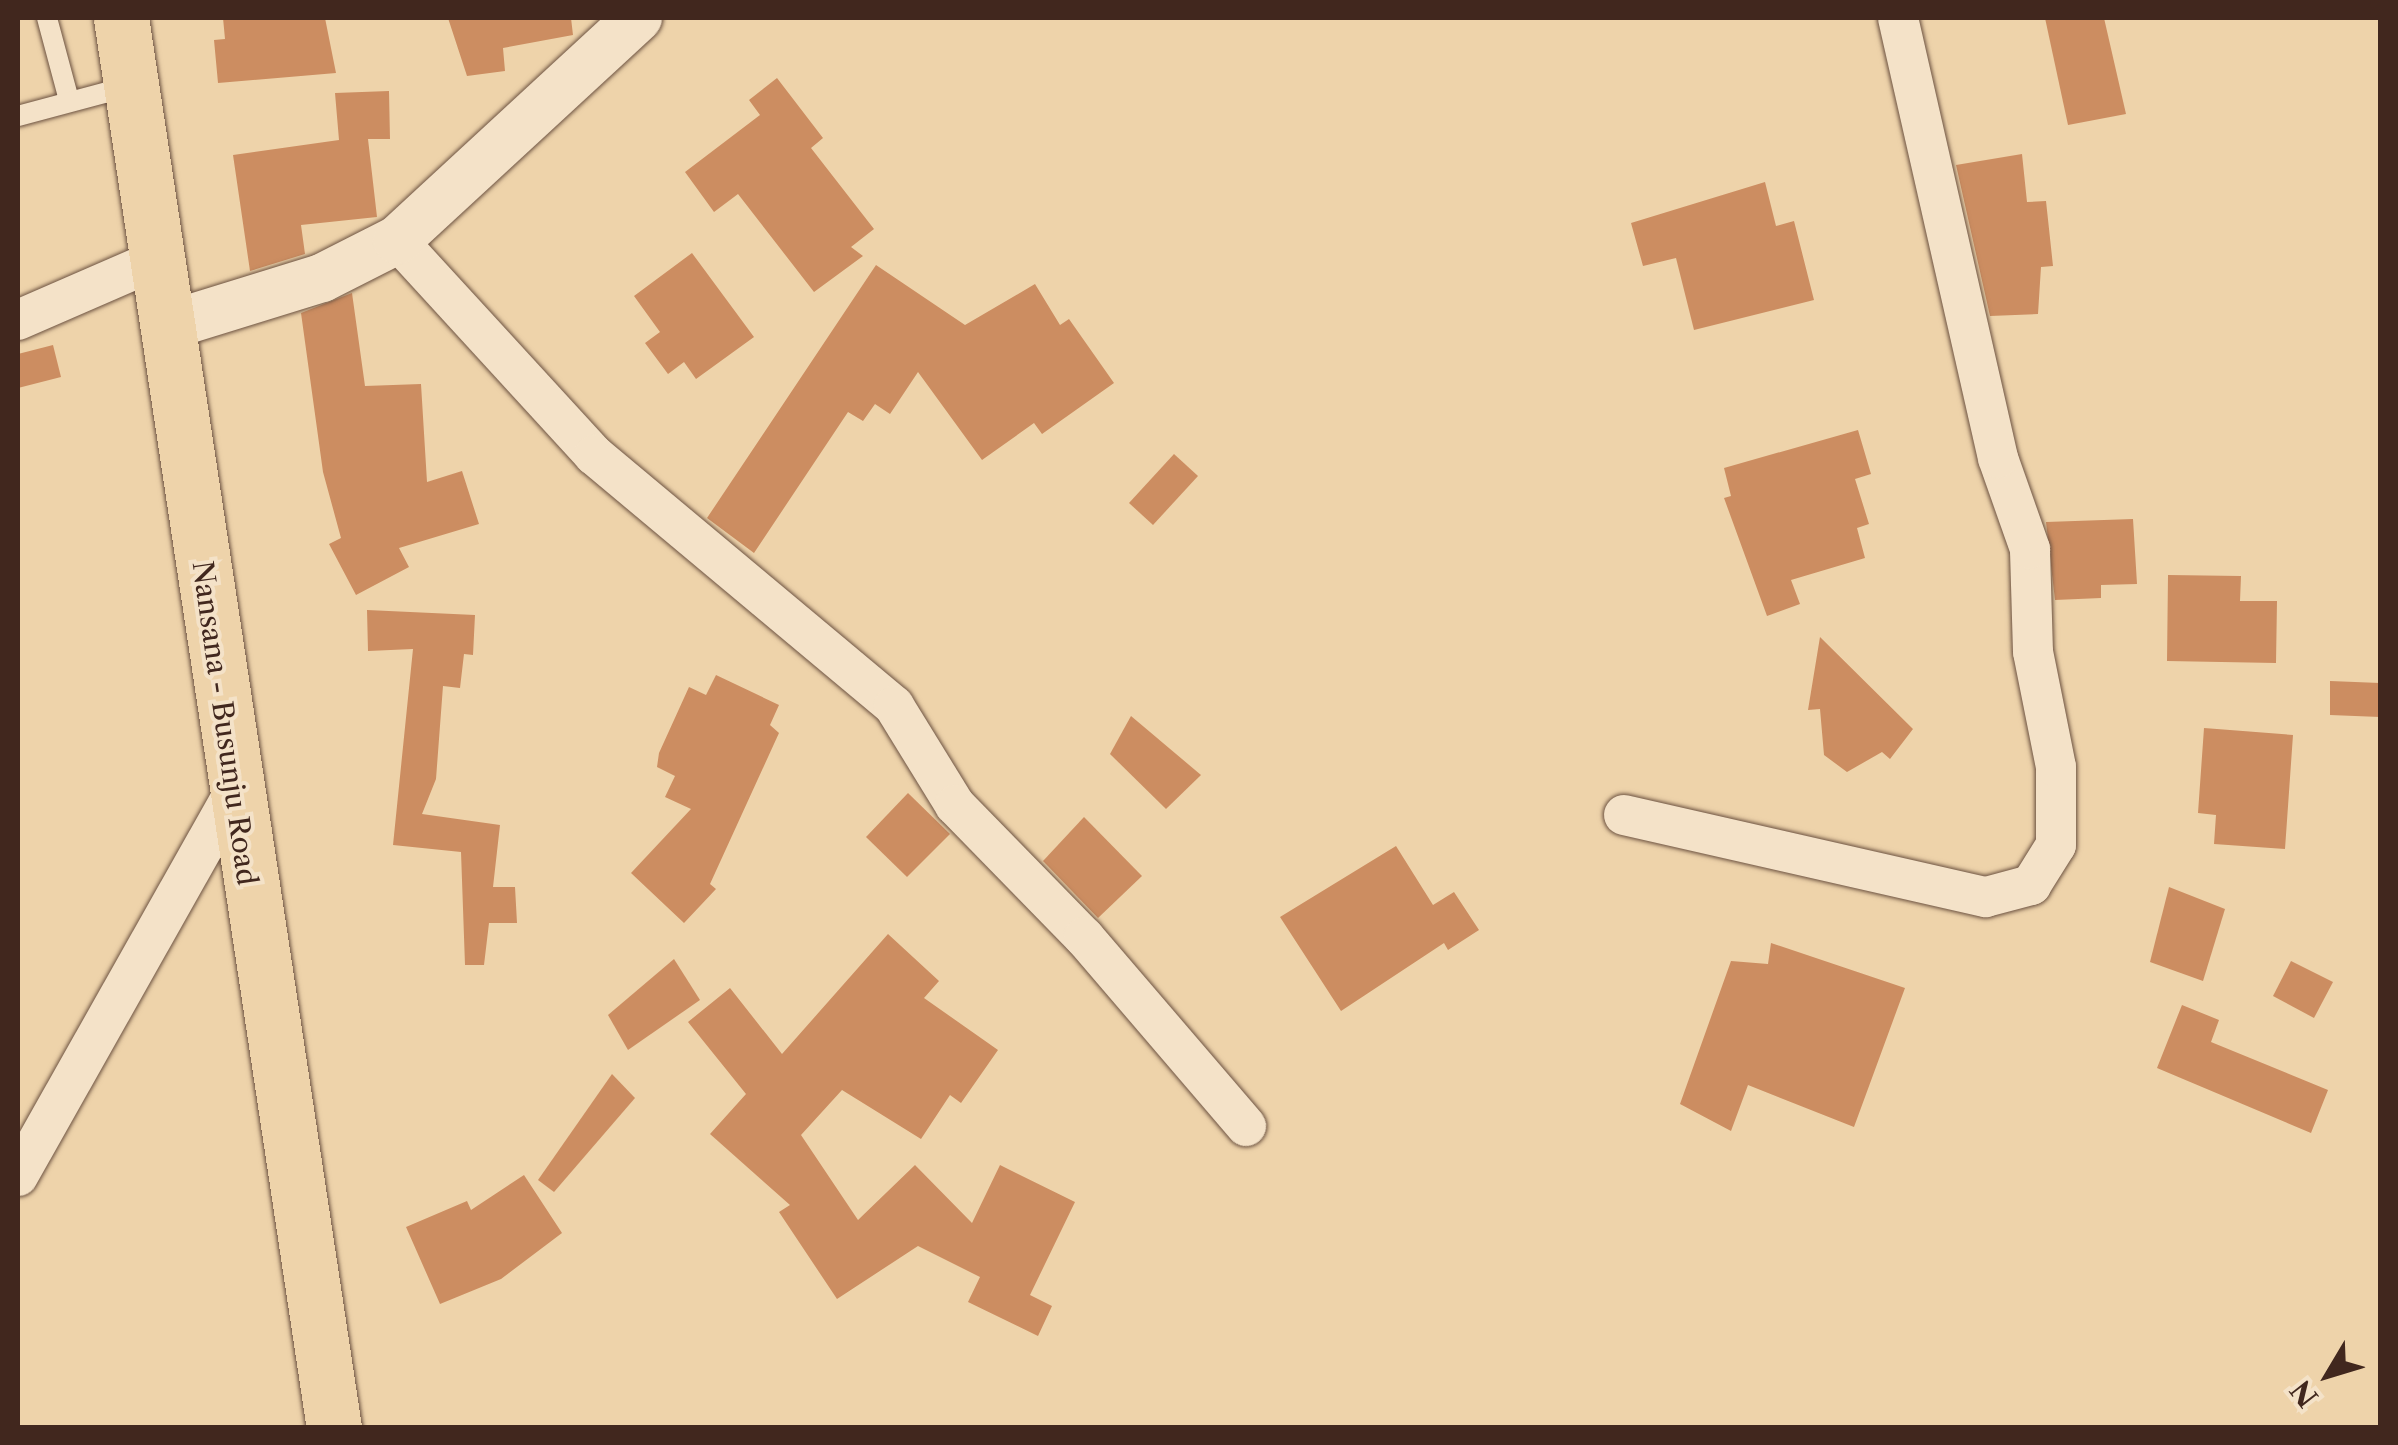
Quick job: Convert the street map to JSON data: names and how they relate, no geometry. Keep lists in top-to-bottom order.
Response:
{
  "streets": {
    "main road": ["Nansana - Busunju Road"]
  },
  "north": "bottom left"
}
